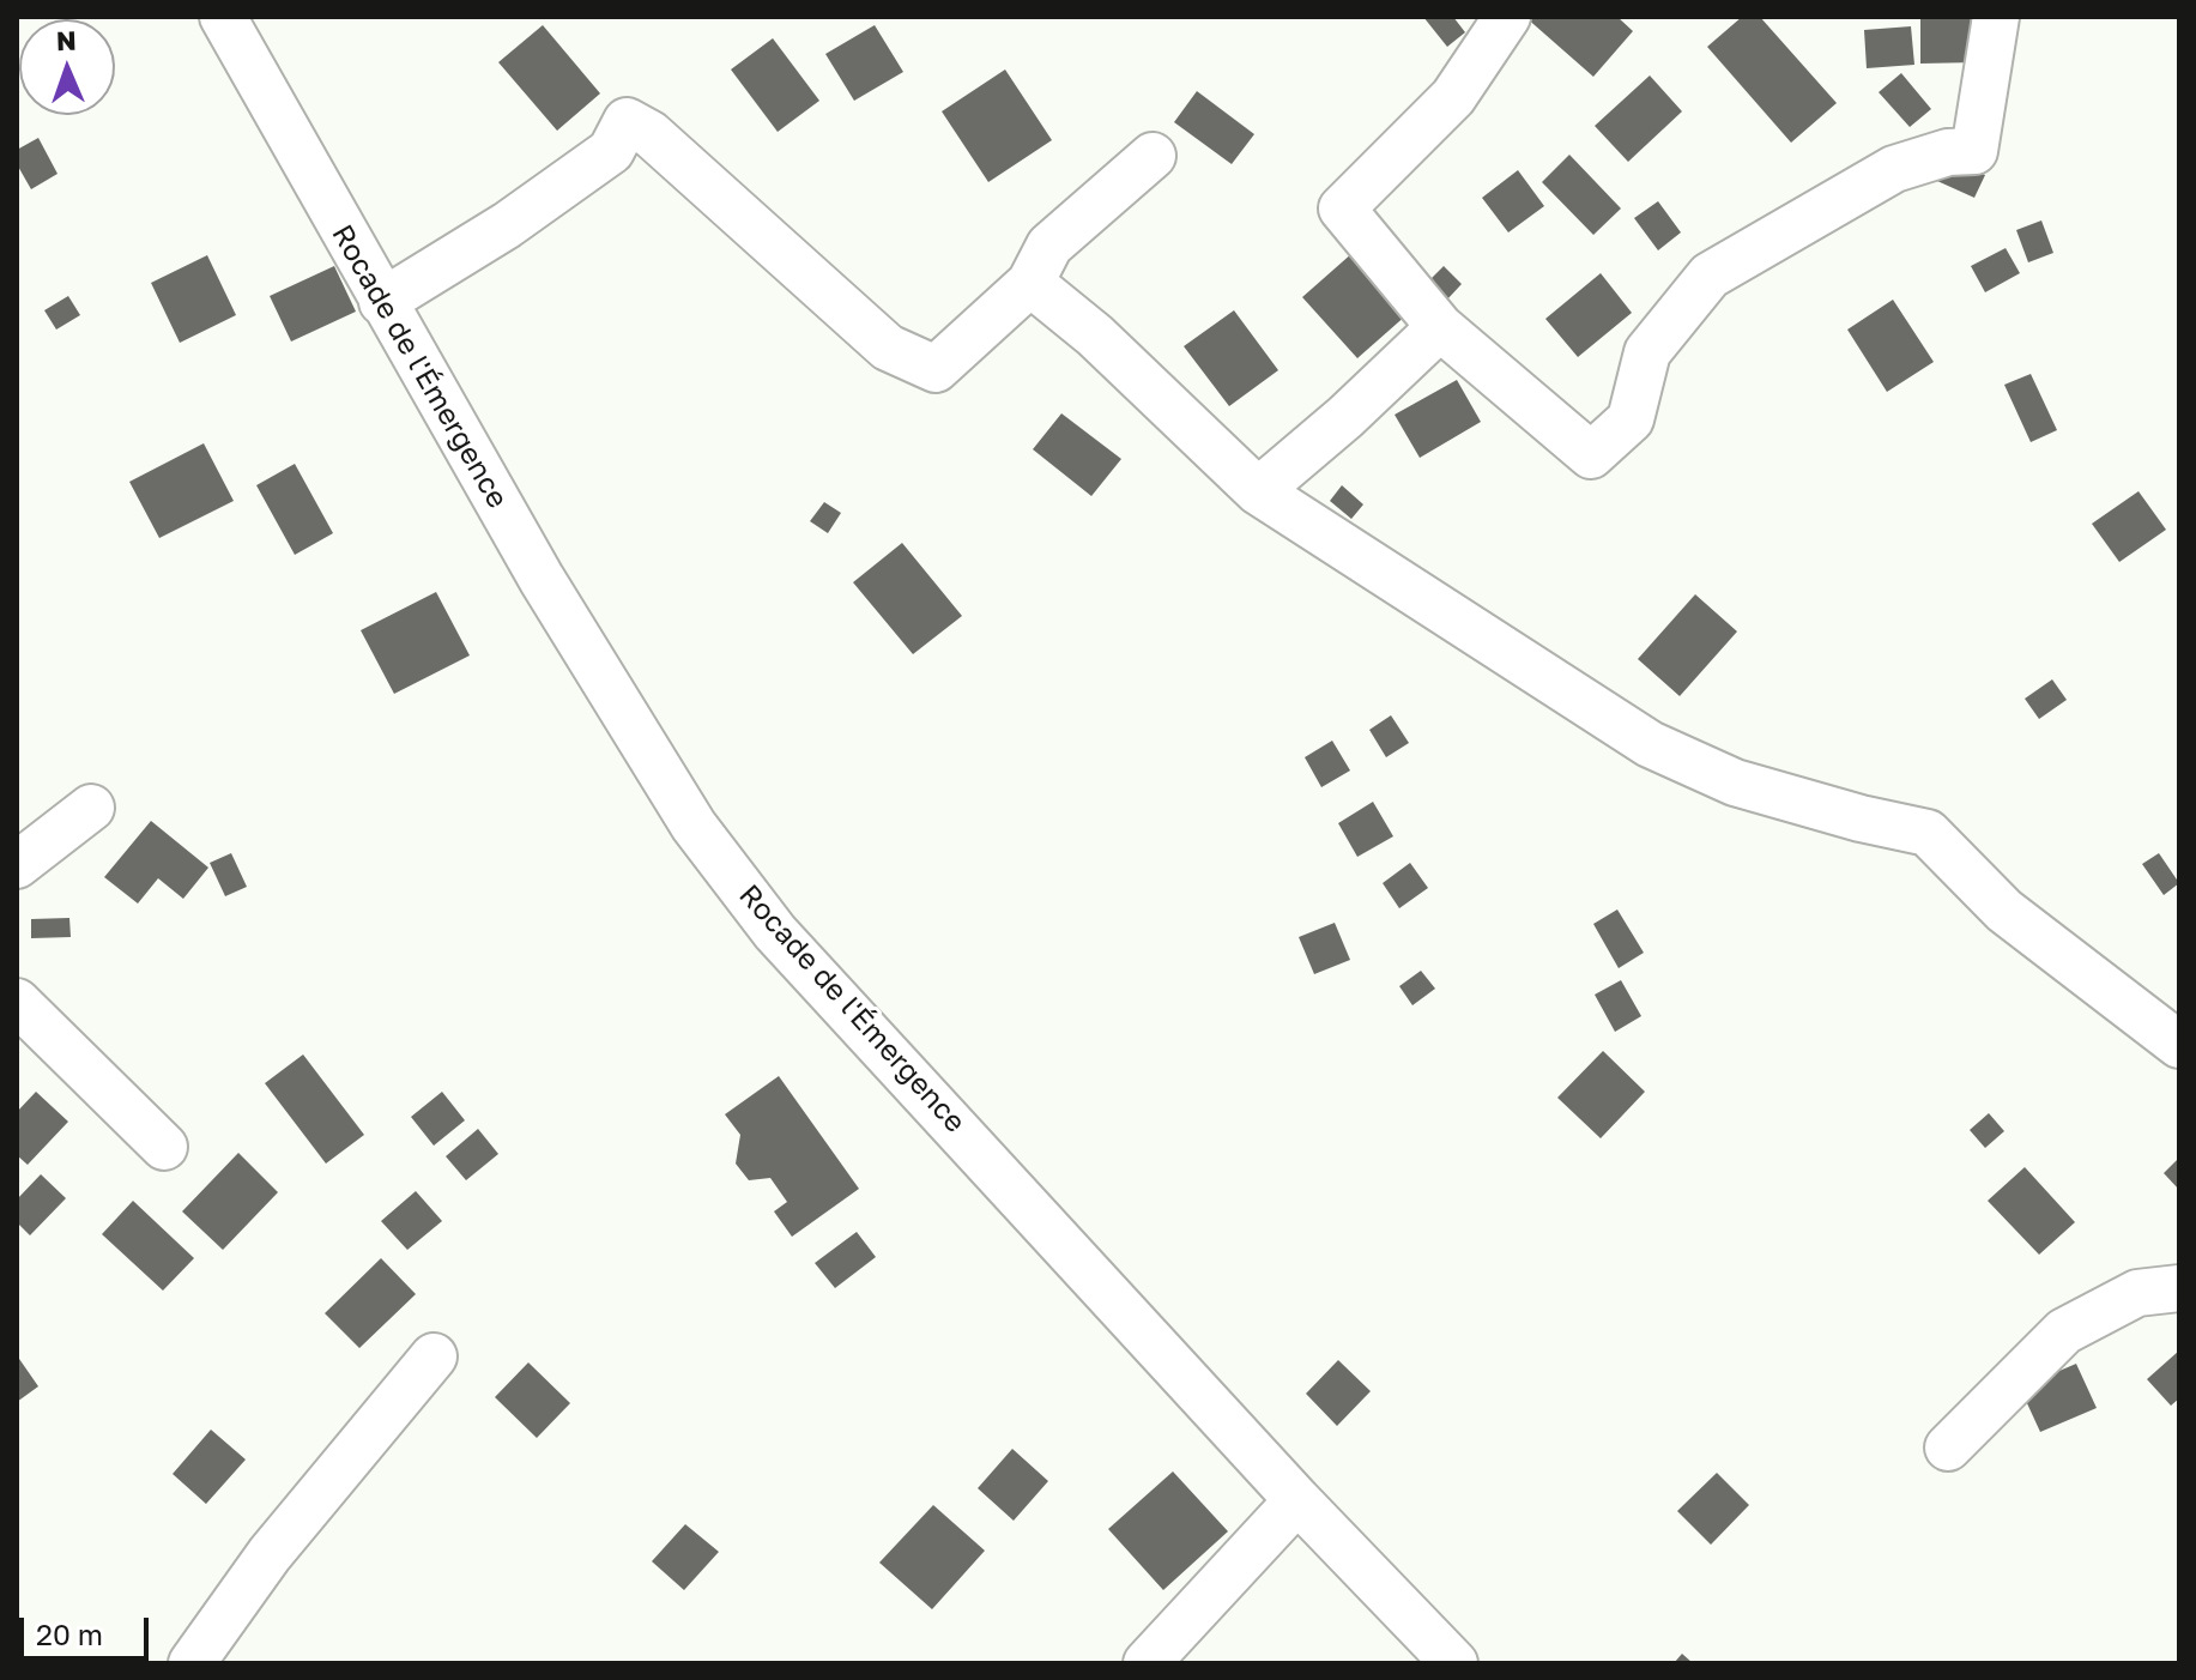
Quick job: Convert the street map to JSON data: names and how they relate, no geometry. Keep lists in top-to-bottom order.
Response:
{
  "streets": {
    "street": ["Rocade de l'Émergence"]
  },
  "scale_bar": "20 m",
  "north": "top"
}
